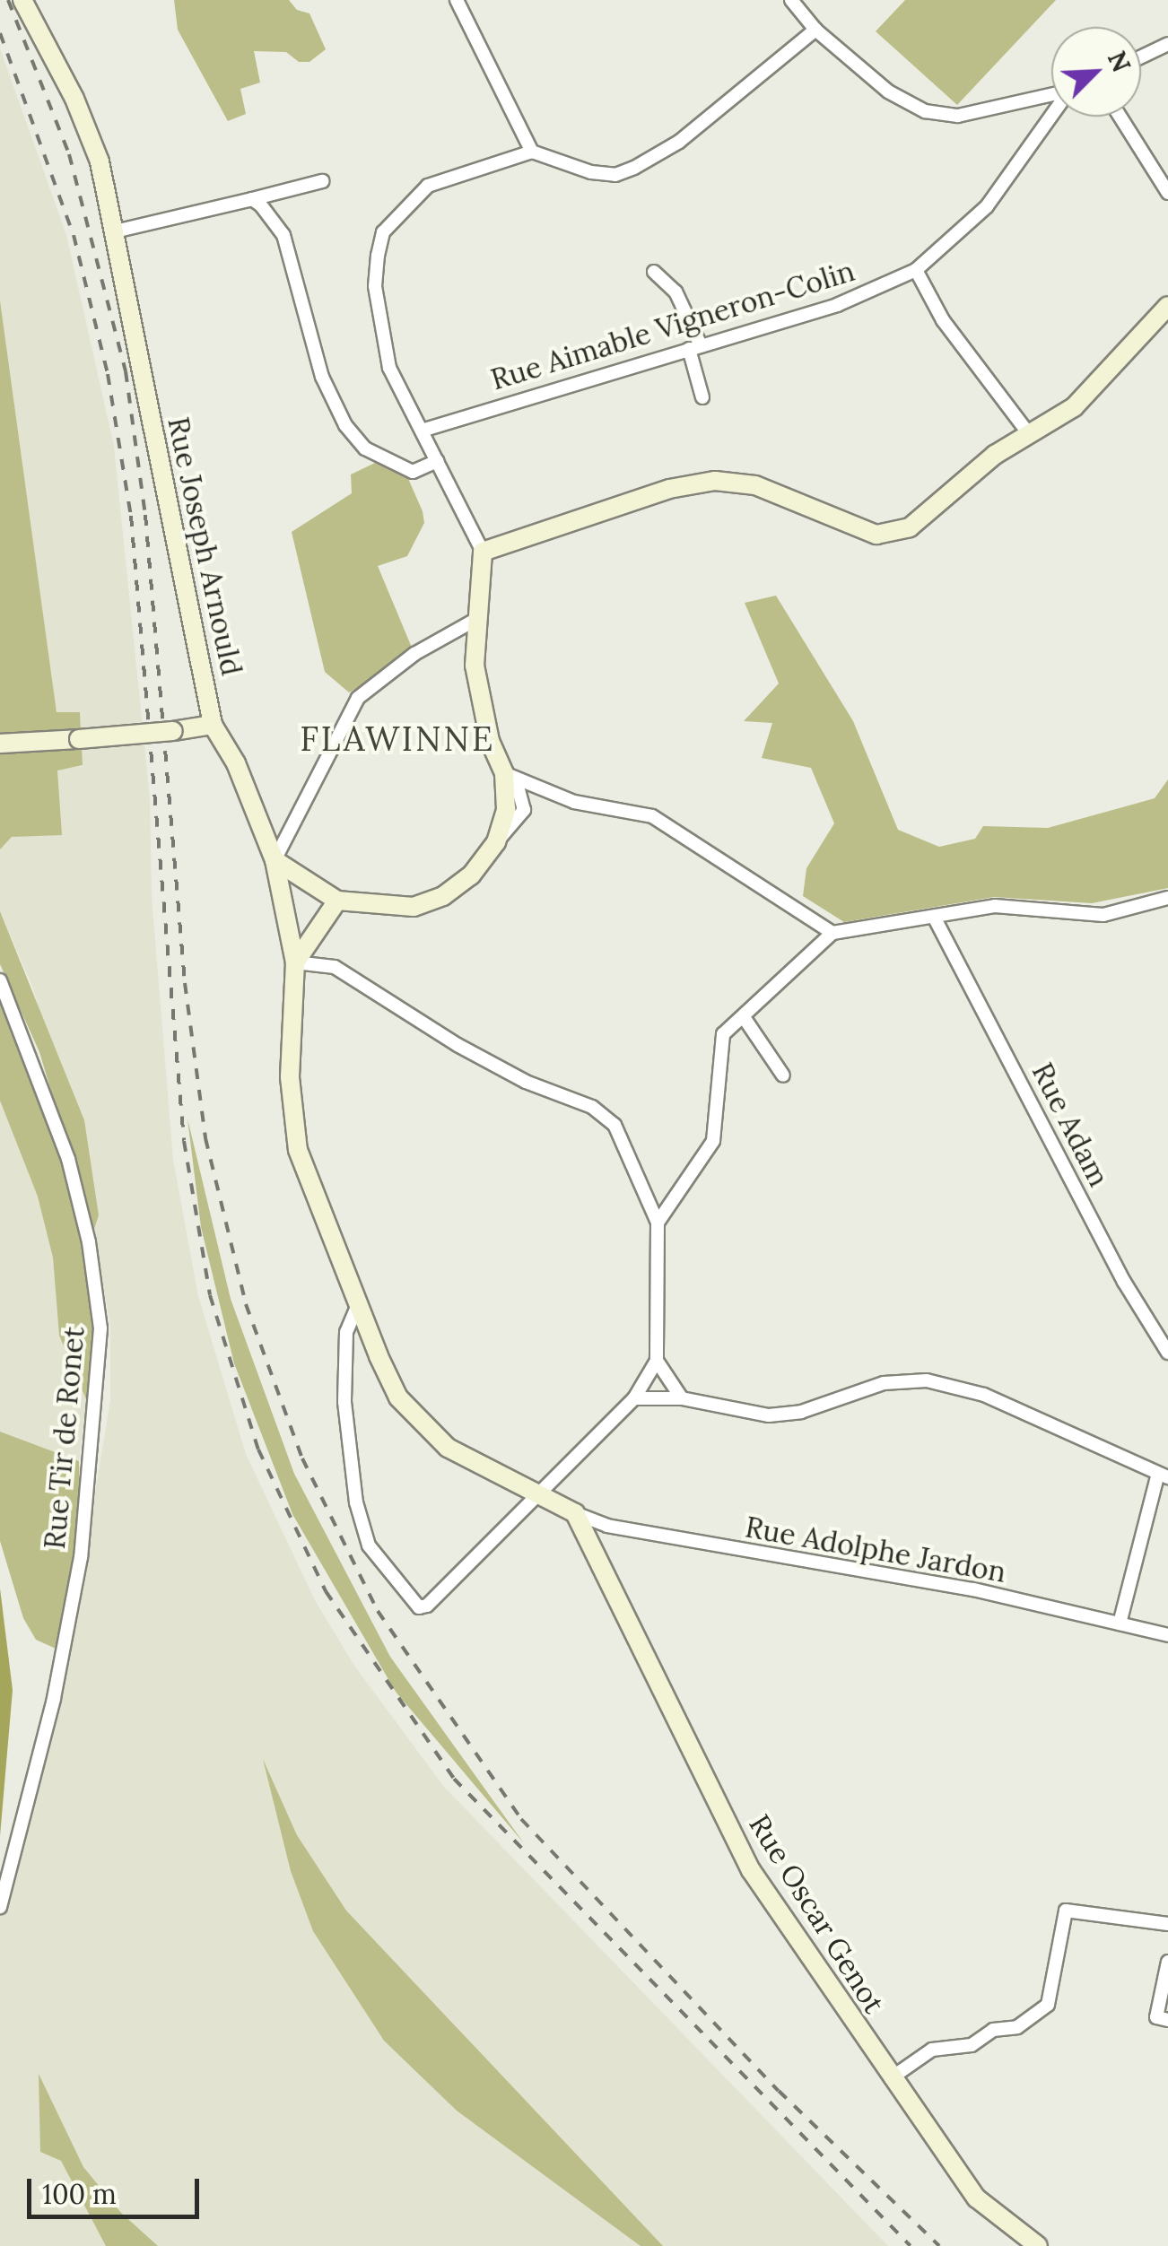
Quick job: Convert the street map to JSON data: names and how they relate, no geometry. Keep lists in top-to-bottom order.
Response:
{
  "streets": {
    "street": [
      "Rue Aimable Vigneron-Colin",
      "Rue Joseph Arnould",
      "Rue Adam",
      "Rue Tir de Ronet",
      "Rue Adolphe Jardon",
      "Rue Oscar Genot"
    ]
  },
  "crossings": [
    ["Rue Adolphe Jardon", "Rue Oscar Genot"]
  ],
  "districts": ["FLAWINNE"],
  "scale_bar": "100 m",
  "north": "top right"
}
